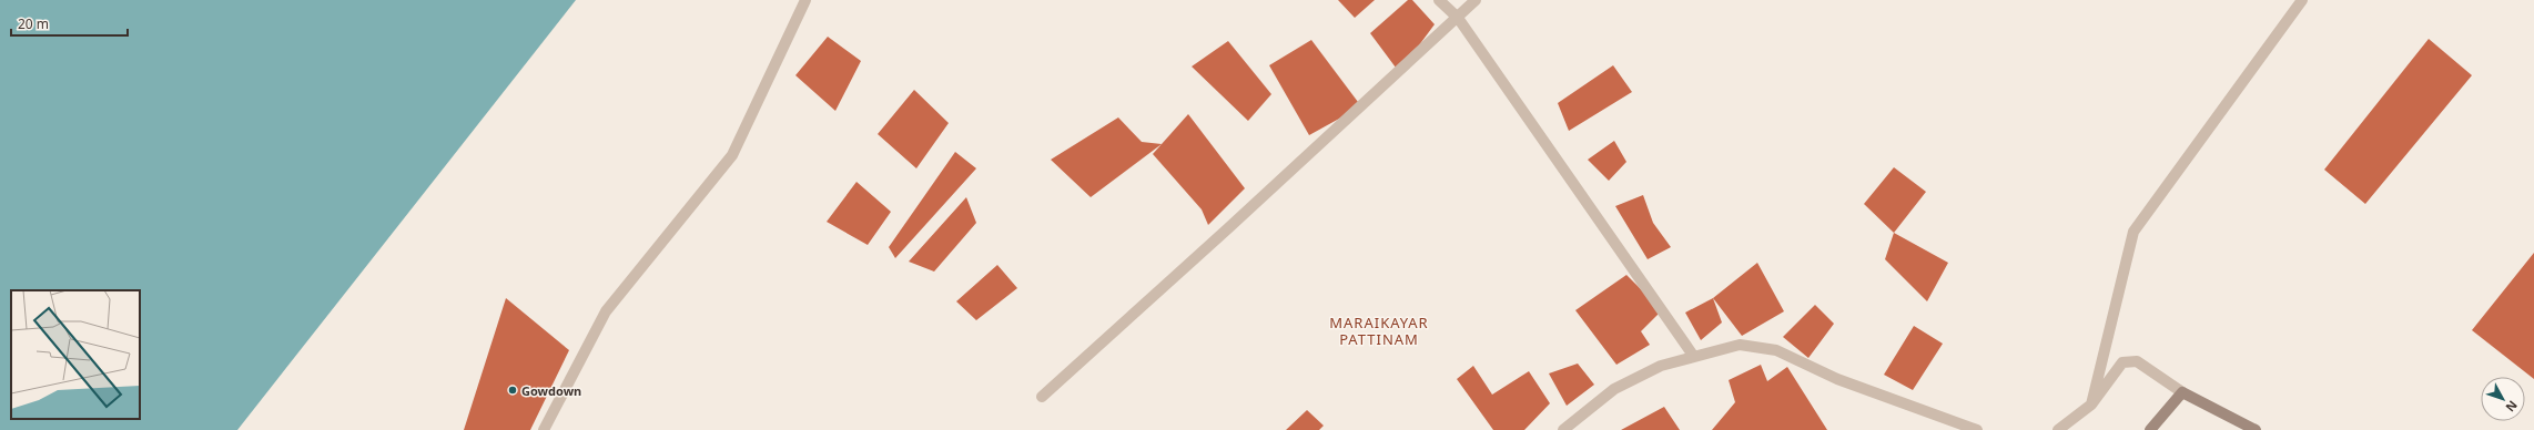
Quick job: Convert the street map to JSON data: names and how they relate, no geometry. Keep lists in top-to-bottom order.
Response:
{
  "districts": ["MARAIKAYAR PATTINAM"],
  "places": ["Gowdown"],
  "scale_bar": "20 m",
  "north": "bottom right"
}
